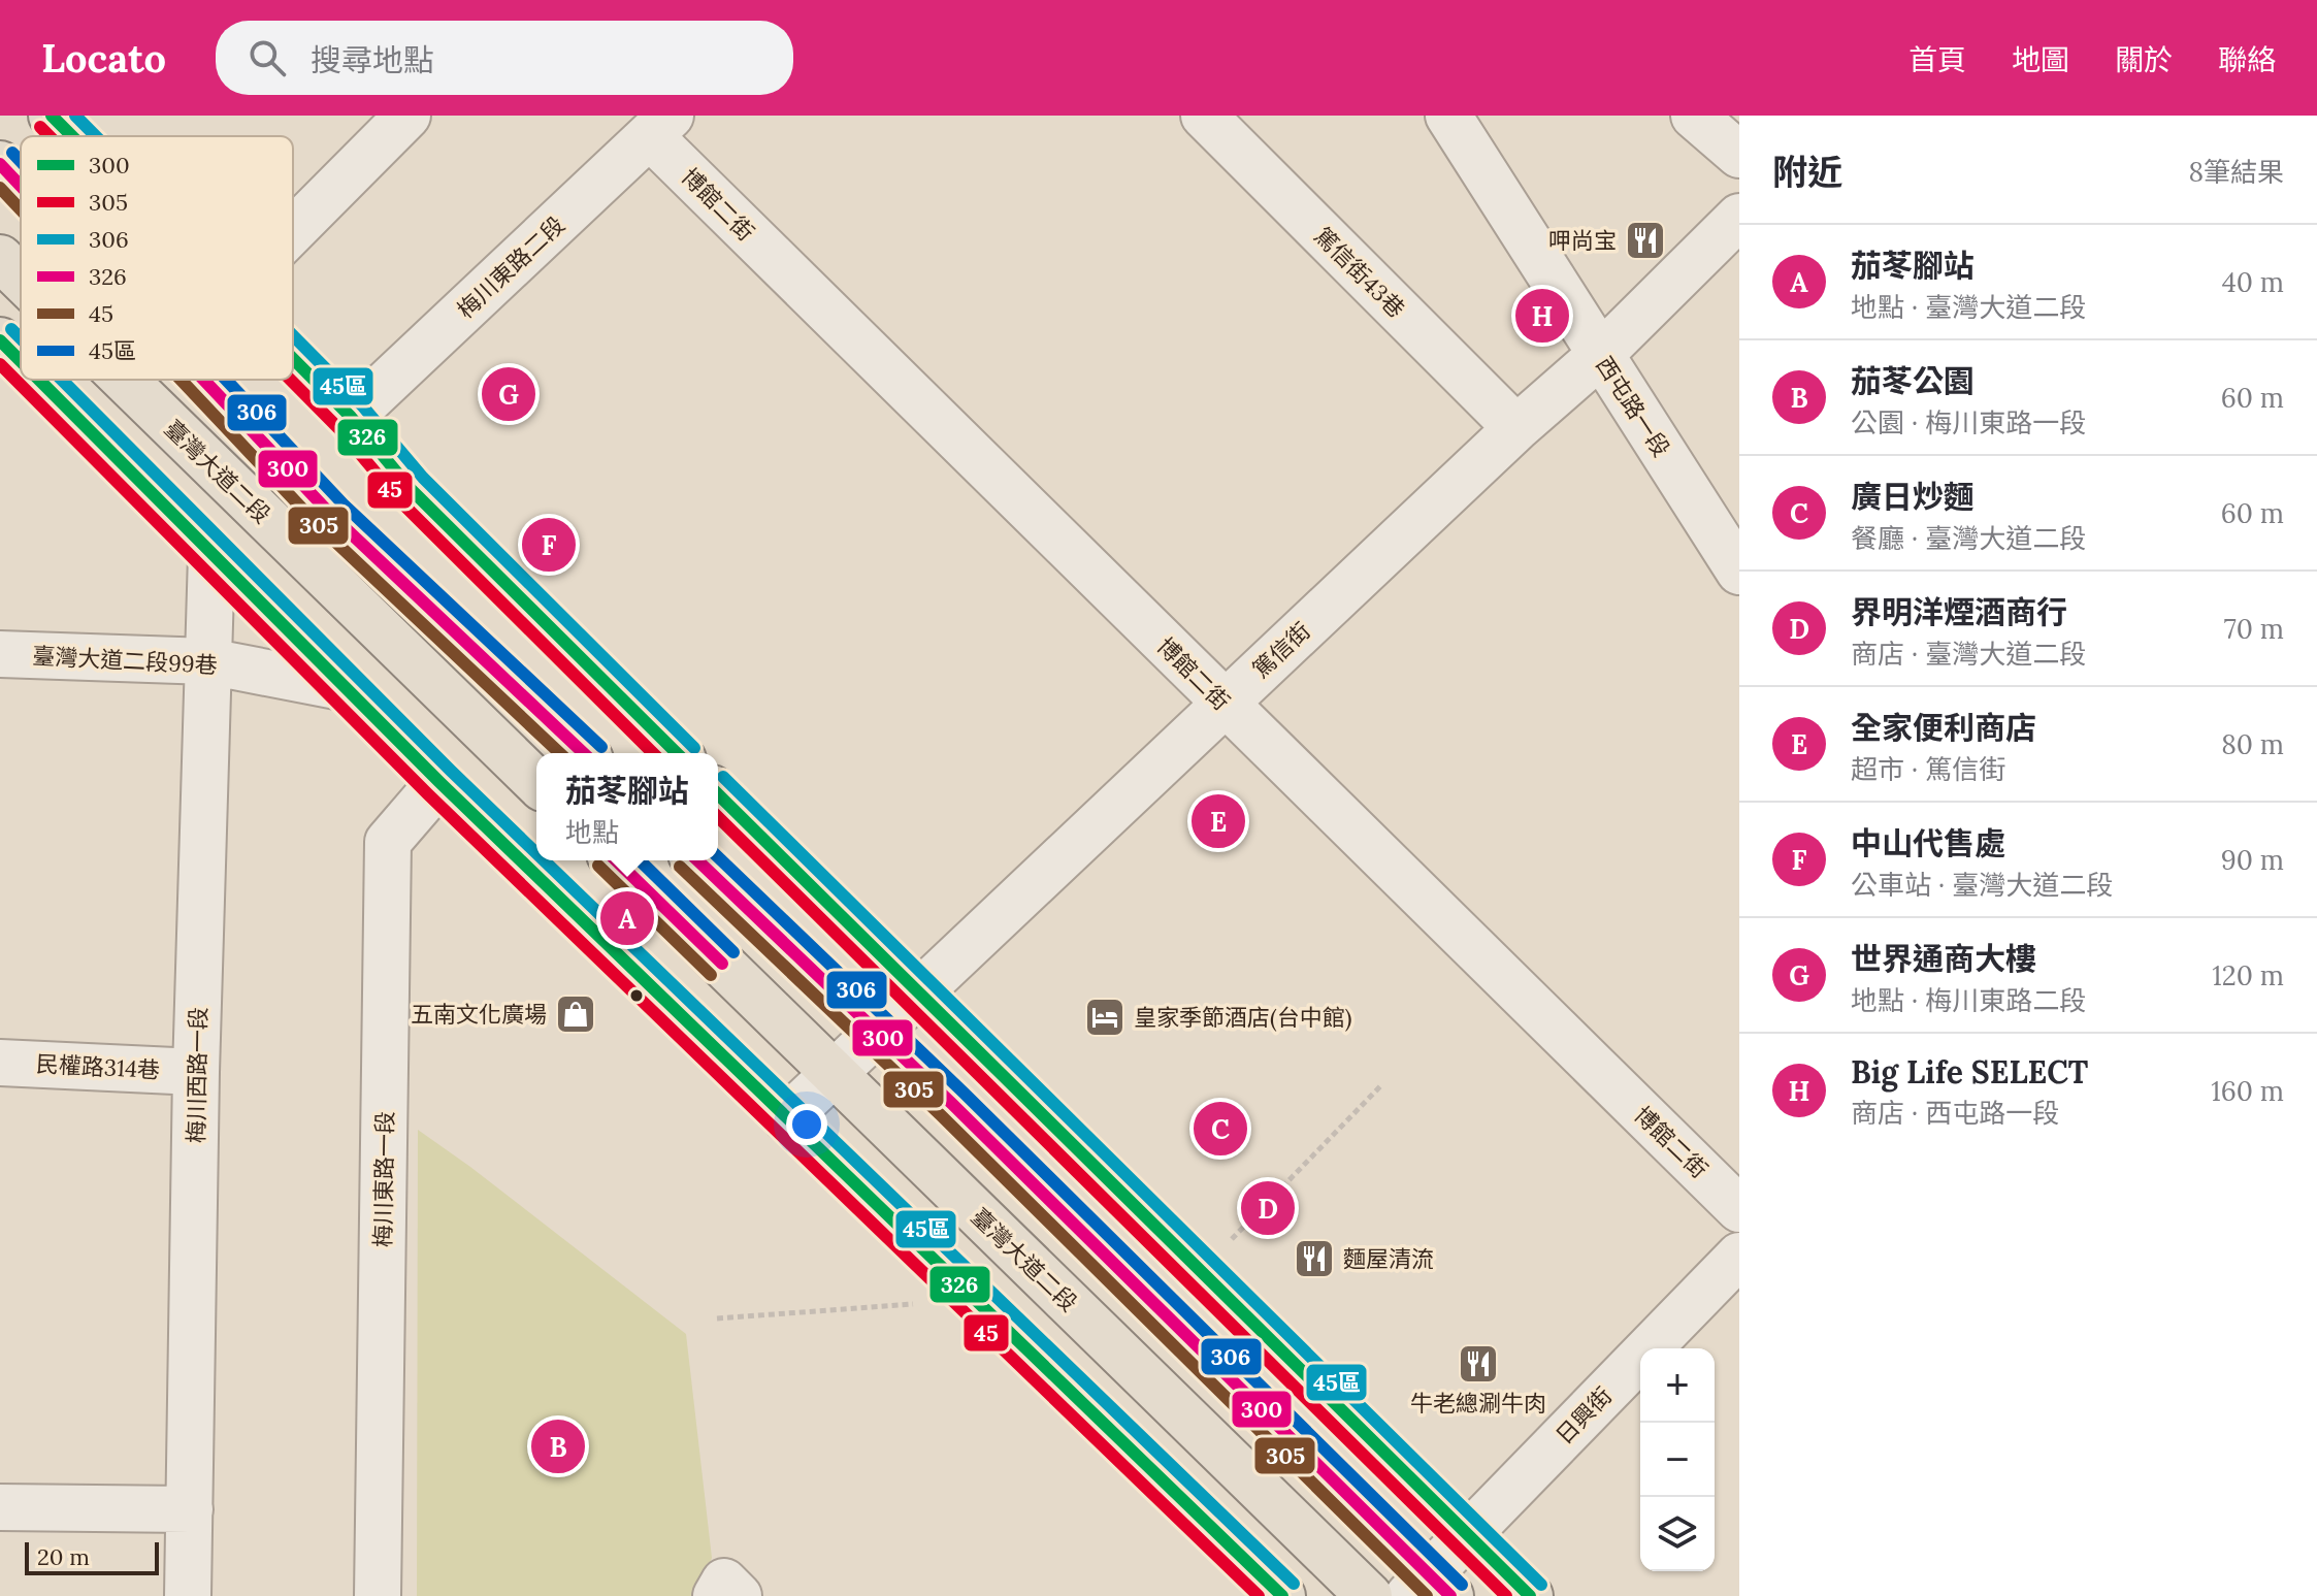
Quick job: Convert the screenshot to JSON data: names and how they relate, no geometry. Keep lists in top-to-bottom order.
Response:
{
  "streets": {
    "main road": ["臺灣大道二段"],
    "street": [
      "博館二街",
      "梅川東路二段",
      "篤信街43巷",
      "西屯路一段",
      "篤信街",
      "臺灣大道二段99巷",
      "民權路314巷",
      "梅川西路一段",
      "梅川東路一段",
      "日興街"
    ]
  },
  "crossings": [
    ["博館二街", "梅川東路二段"],
    ["博館二街", "篤信街"],
    ["篤信街43巷", "篤信街"],
    ["西屯路一段", "篤信街"],
    ["臺灣大道二段", "篤信街"],
    ["臺灣大道二段99巷", "梅川西路一段"],
    ["民權路314巷", "梅川西路一段"]
  ],
  "places": {
    "restaurant": ["呷尚宝", "麵屋清流", "牛老總涮牛肉"],
    "shop": ["五南文化廣場"],
    "hotel": ["皇家季節酒店(台中館)"]
  },
  "lines": [
    "transit line 326",
    "transit line 45區",
    "transit line 45",
    "transit line 306",
    "transit line 300",
    "transit line 305"
  ],
  "legend": [
    "300",
    "305",
    "306",
    "326",
    "45",
    "45區"
  ],
  "scale_bar": "20 m",
  "page": {
    "header": "Locato",
    "search": "搜尋地點",
    "nav": [
      "首頁",
      "地圖",
      "關於",
      "聯絡"
    ],
    "heading": ["附近", "8筆結果"],
    "list": [
      {
        "mark": "A",
        "name": "茄苳腳站",
        "note": "地點 · 臺灣大道二段",
        "value": "40 m"
      },
      {
        "mark": "B",
        "name": "茄苳公園",
        "note": "公園 · 梅川東路一段",
        "value": "60 m"
      },
      {
        "mark": "C",
        "name": "廣日炒麵",
        "note": "餐廳 · 臺灣大道二段",
        "value": "60 m"
      },
      {
        "mark": "D",
        "name": "界明洋煙酒商行",
        "note": "商店 · 臺灣大道二段",
        "value": "70 m"
      },
      {
        "mark": "E",
        "name": "全家便利商店",
        "note": "超市 · 篤信街",
        "value": "80 m"
      },
      {
        "mark": "F",
        "name": "中山代售處",
        "note": "公車站 · 臺灣大道二段",
        "value": "90 m"
      },
      {
        "mark": "G",
        "name": "世界通商大樓",
        "note": "地點 · 梅川東路二段",
        "value": "120 m"
      },
      {
        "mark": "H",
        "name": "Big Life SELECT",
        "note": "商店 · 西屯路一段",
        "value": "160 m"
      }
    ],
    "pins": [
      "H",
      "G",
      "F",
      "E",
      "A",
      "C",
      "D",
      "B"
    ],
    "popup": ["茄苳腳站", "地點"],
    "map_buttons": ["+", "−"],
    "scale": "20 m"
  }
}
